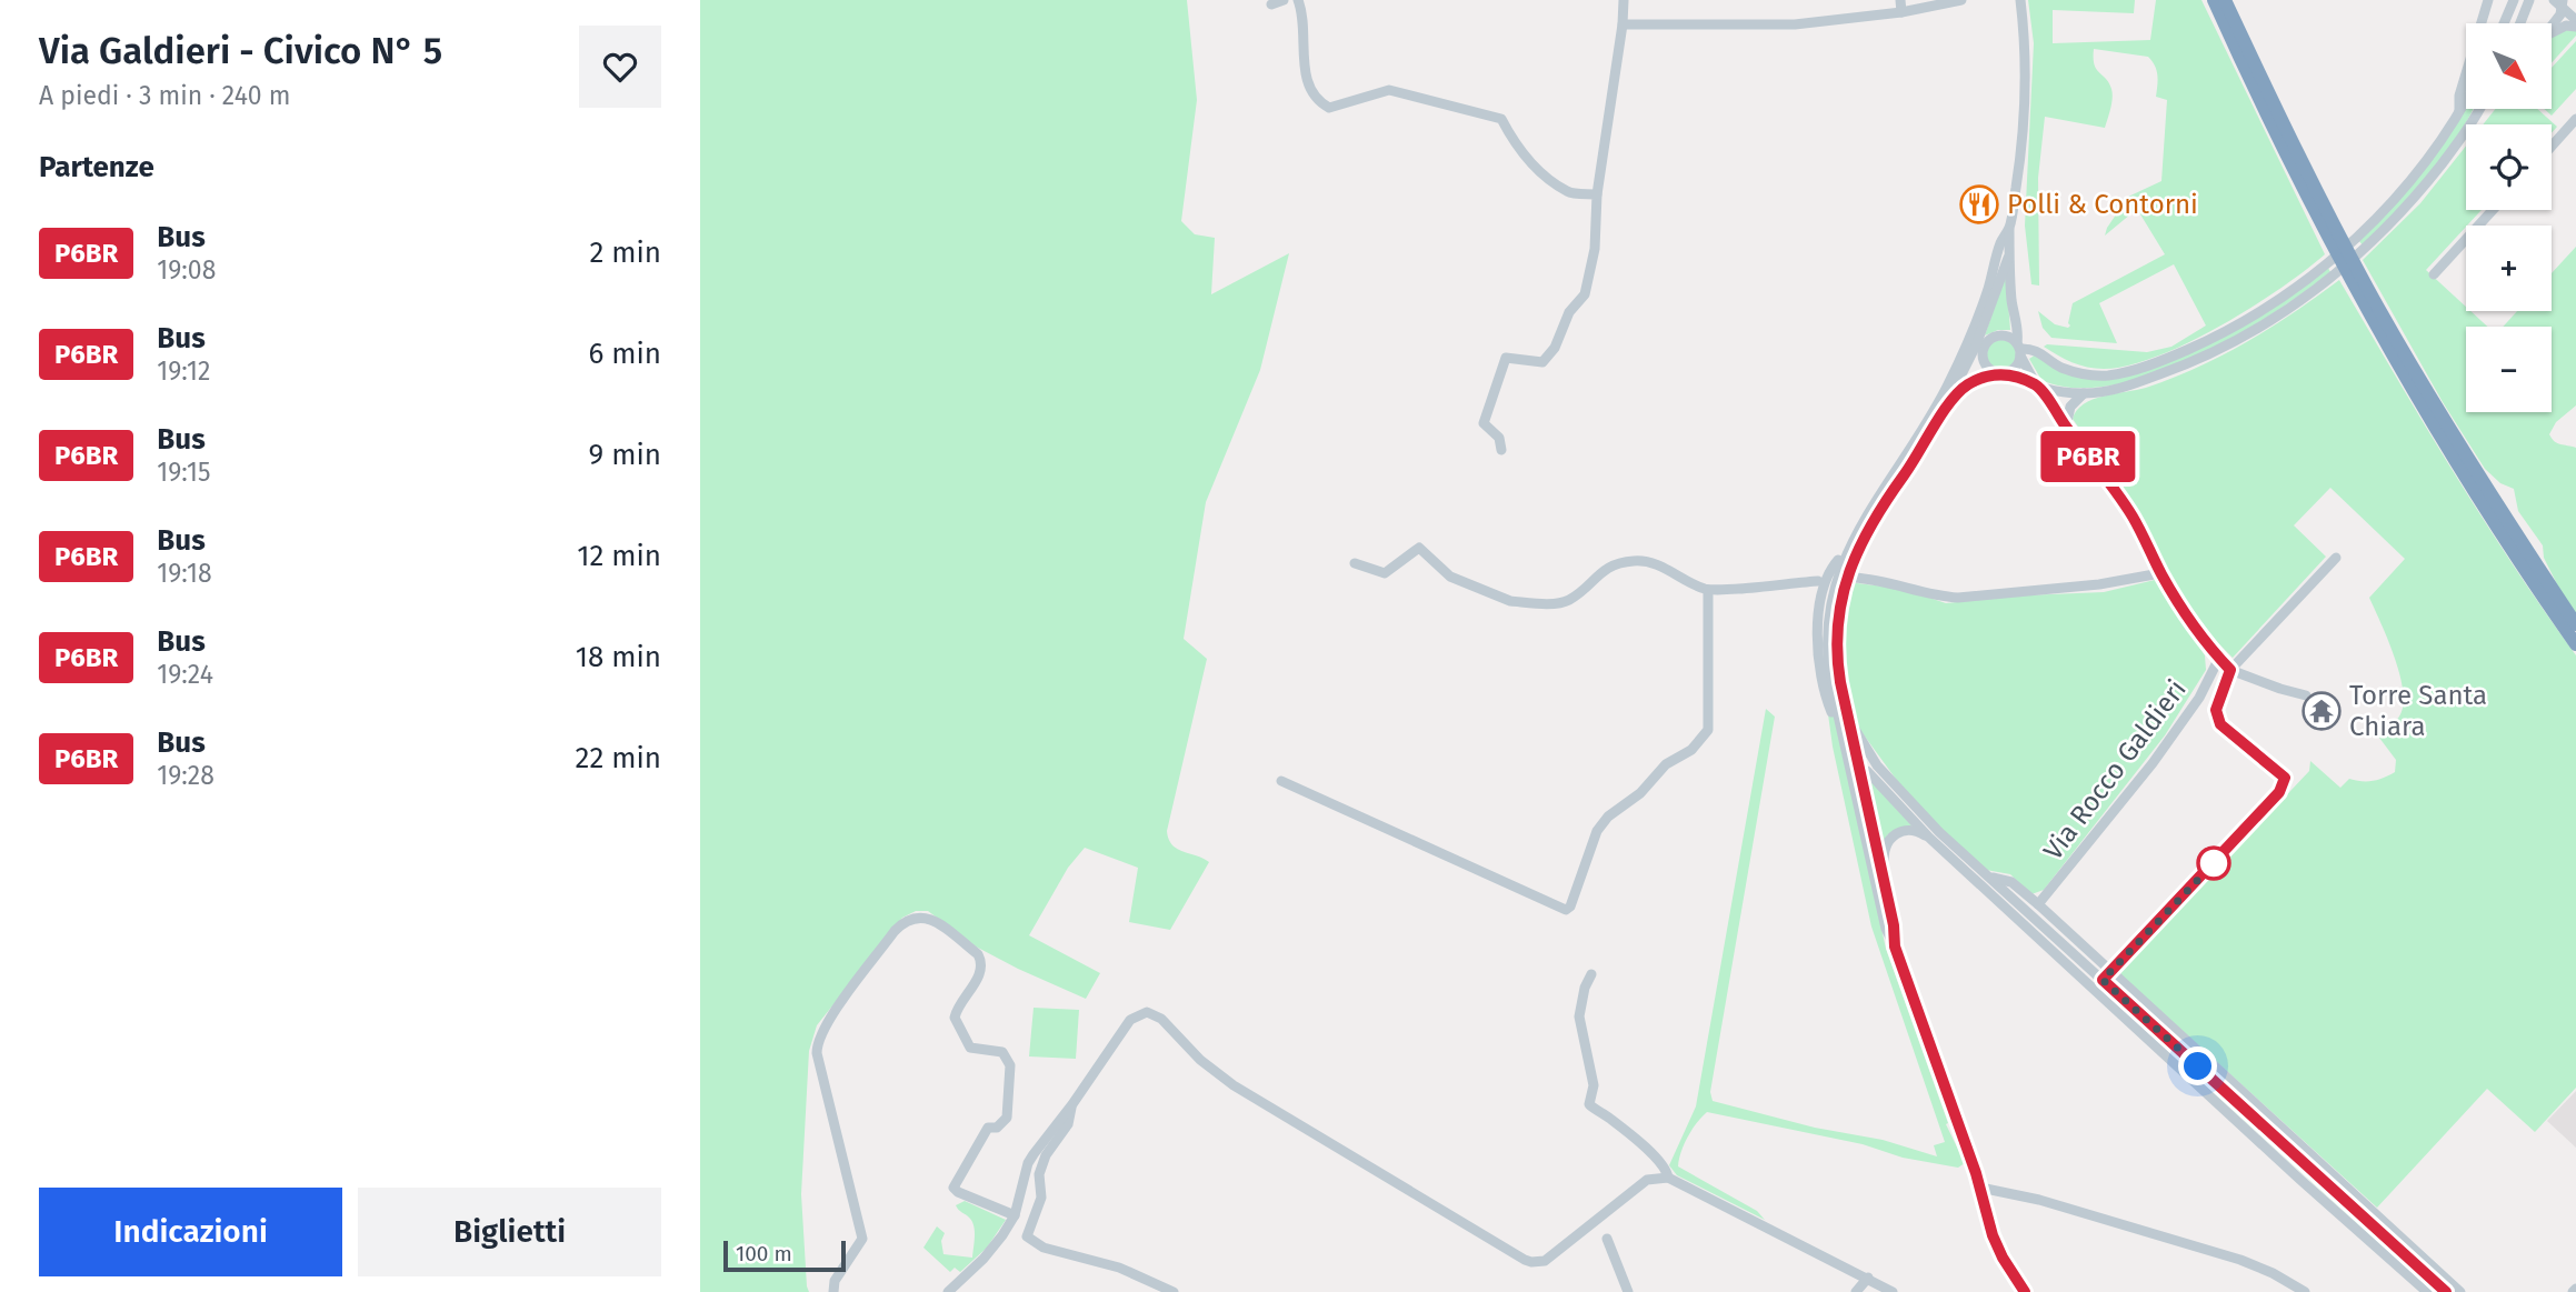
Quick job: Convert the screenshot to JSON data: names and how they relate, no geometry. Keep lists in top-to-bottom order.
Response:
{
  "streets": {
    "street": ["Via Rocco Galdieri"]
  },
  "places": {
    "restaurant": ["Polli & Contorni"],
    "temple": ["Torre Santa Chiara"]
  },
  "lines": ["bus line P6BR"],
  "scale_bar": "100 m",
  "north": "bottom right",
  "page": {
    "heading": [
      ["Via Galdieri - Civico N° 5", "A piedi · 3 min · 240 m"],
      "Partenze"
    ],
    "on_map": "P6BR",
    "map_buttons": ["+", "−"],
    "list": [
      {
        "mark": "P6BR",
        "name": "Bus",
        "note": "19:08",
        "value": "2 min"
      },
      {
        "mark": "P6BR",
        "name": "Bus",
        "note": "19:12",
        "value": "6 min"
      },
      {
        "mark": "P6BR",
        "name": "Bus",
        "note": "19:15",
        "value": "9 min"
      },
      {
        "mark": "P6BR",
        "name": "Bus",
        "note": "19:18",
        "value": "12 min"
      },
      {
        "mark": "P6BR",
        "name": "Bus",
        "note": "19:24",
        "value": "18 min"
      },
      {
        "mark": "P6BR",
        "name": "Bus",
        "note": "19:28",
        "value": "22 min"
      }
    ],
    "buttons": ["Indicazioni", "Biglietti"],
    "scale": "100 m"
  }
}
